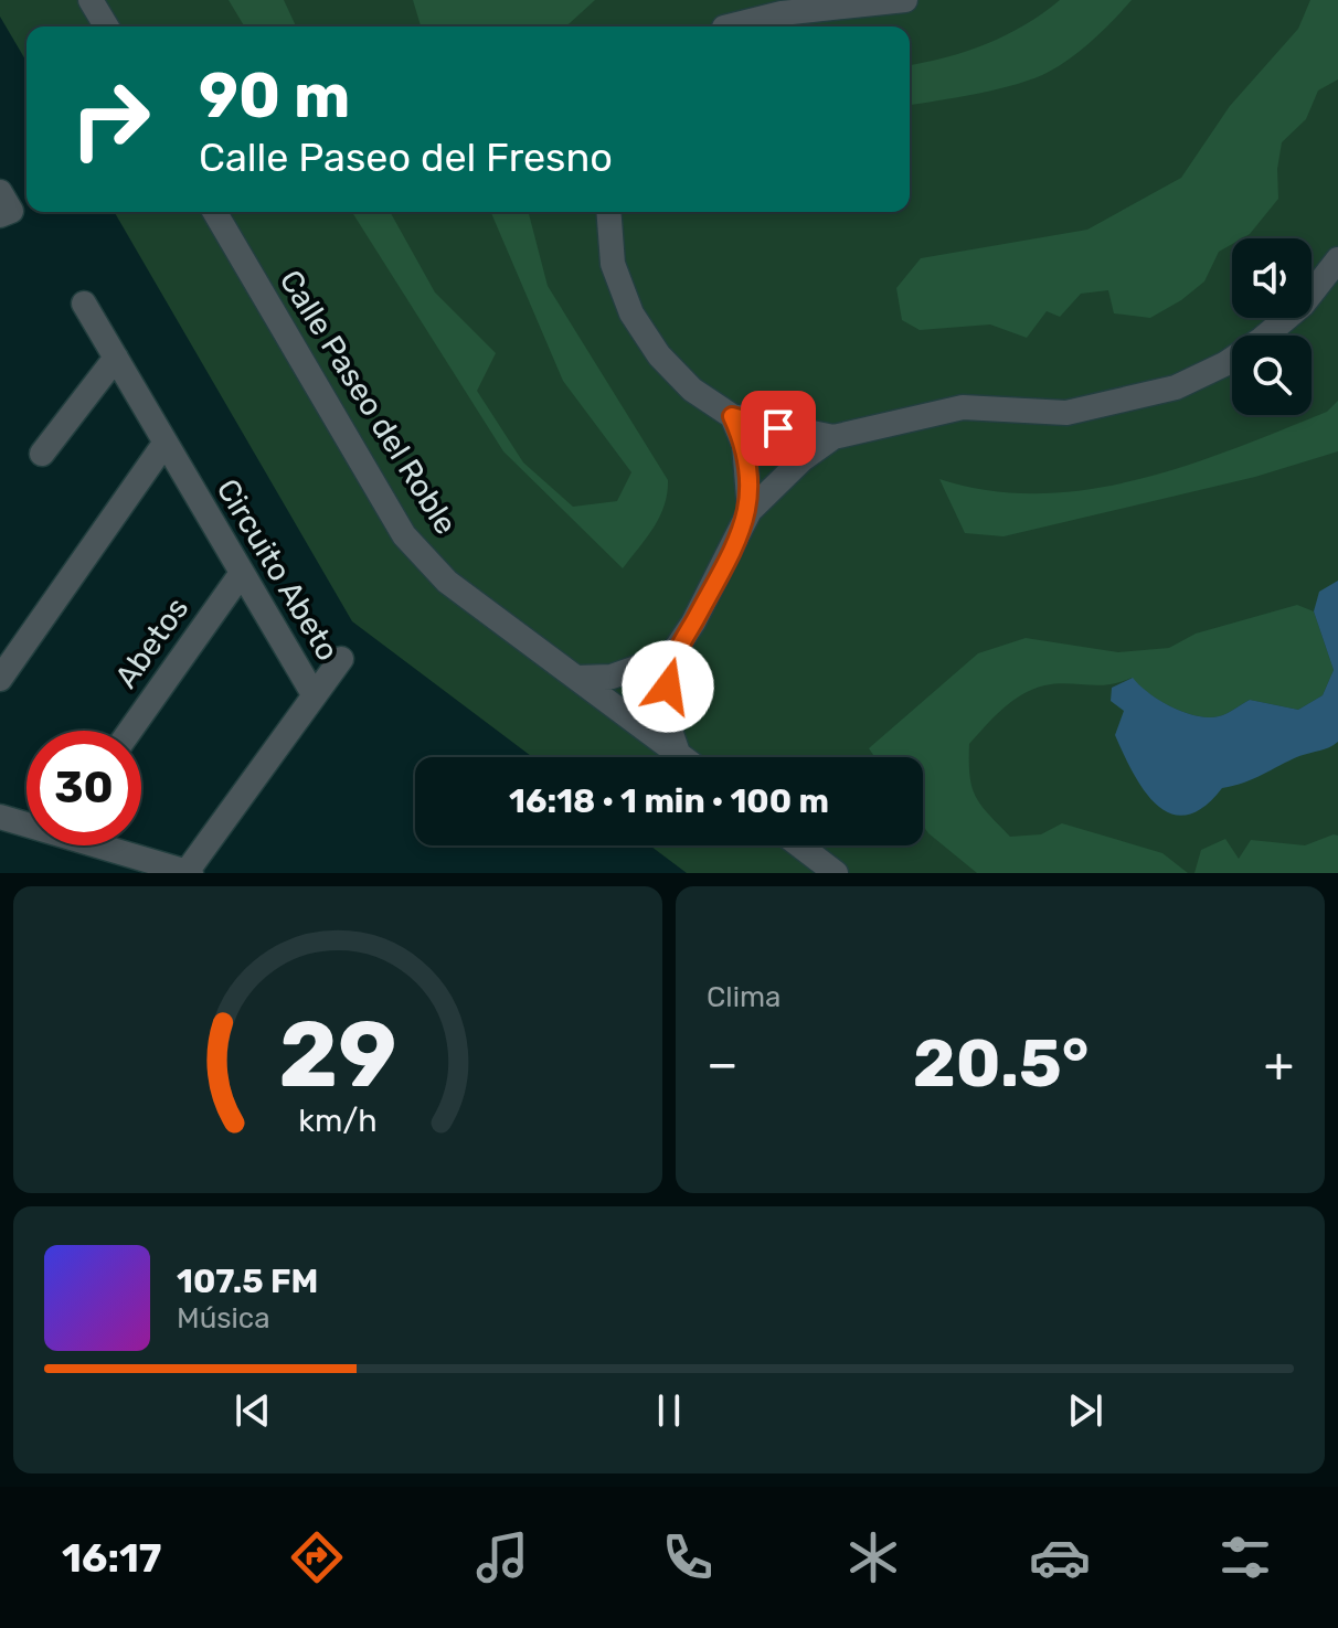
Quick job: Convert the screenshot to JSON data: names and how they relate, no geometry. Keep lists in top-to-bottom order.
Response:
{
  "streets": {
    "street": ["Calle Paseo del Roble", "Circuito Abeto", "Abetos"]
  },
  "crossings": [
    ["Circuito Abeto", "Abetos"]
  ],
  "page": {
    "turn": ["90 m", "Calle Paseo del Fresno"],
    "limit": "30",
    "trip": "16:18 · 1 min · 100 m",
    "tile": "Clima",
    "heat": ["−", "20.5°", "+"],
    "song": ["107.5 FM", "Música"],
    "tabs": "16:17",
    "gauge": ["29", "km/h"]
  }
}
